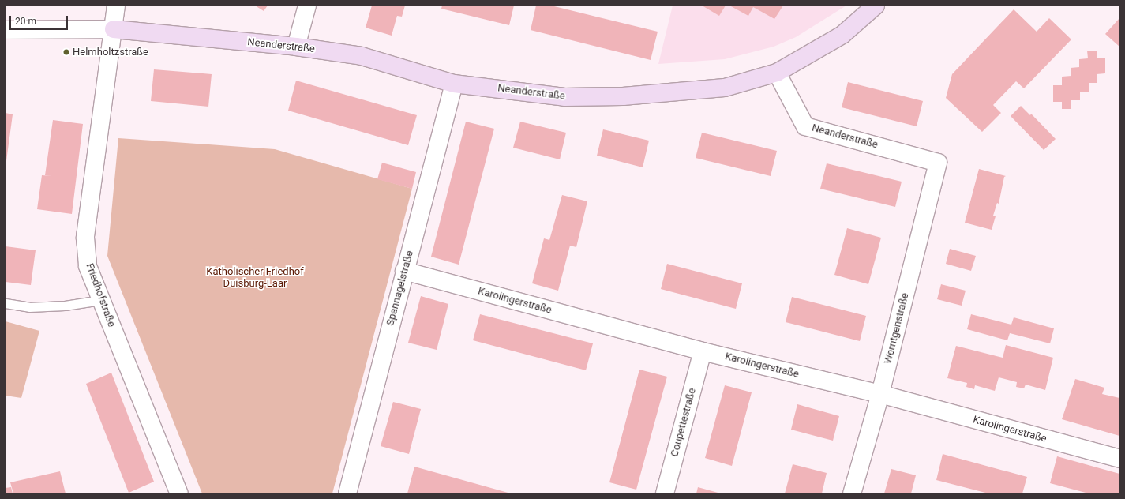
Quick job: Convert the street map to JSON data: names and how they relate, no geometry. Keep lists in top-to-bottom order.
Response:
{
  "streets": {
    "street": [
      "Neanderstraße",
      "Spannagelstraße",
      "Friedhofstraße",
      "Karolingerstraße",
      "Werntgenstraße",
      "Coupettestraße"
    ]
  },
  "crossings": [
    ["Neanderstraße", "Spannagelstraße"],
    ["Neanderstraße", "Friedhofstraße"],
    ["Neanderstraße", "Werntgenstraße"],
    ["Spannagelstraße", "Karolingerstraße"],
    ["Karolingerstraße", "Werntgenstraße"],
    ["Karolingerstraße", "Coupettestraße"]
  ],
  "parks": ["Katholischer Friedhof Duisburg-Laar"],
  "places": ["Helmholtzstraße"],
  "scale_bar": "20 m"
}
